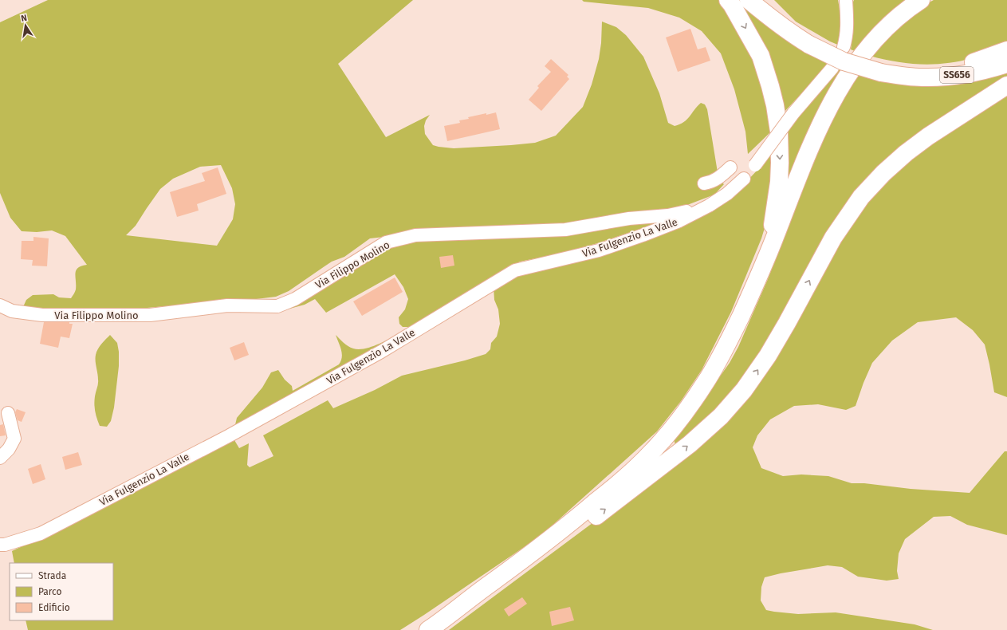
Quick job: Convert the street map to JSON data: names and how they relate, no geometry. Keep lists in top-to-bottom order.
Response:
{
  "streets": {
    "highway": ["SS656"],
    "street": ["Via Fulgenzio La Valle", "Via Filippo Molino"]
  },
  "crossings": [
    ["Via Fulgenzio La Valle", "Via Filippo Molino"]
  ],
  "legend": ["Strada", "Parco", "Edificio"],
  "north": "top"
}
